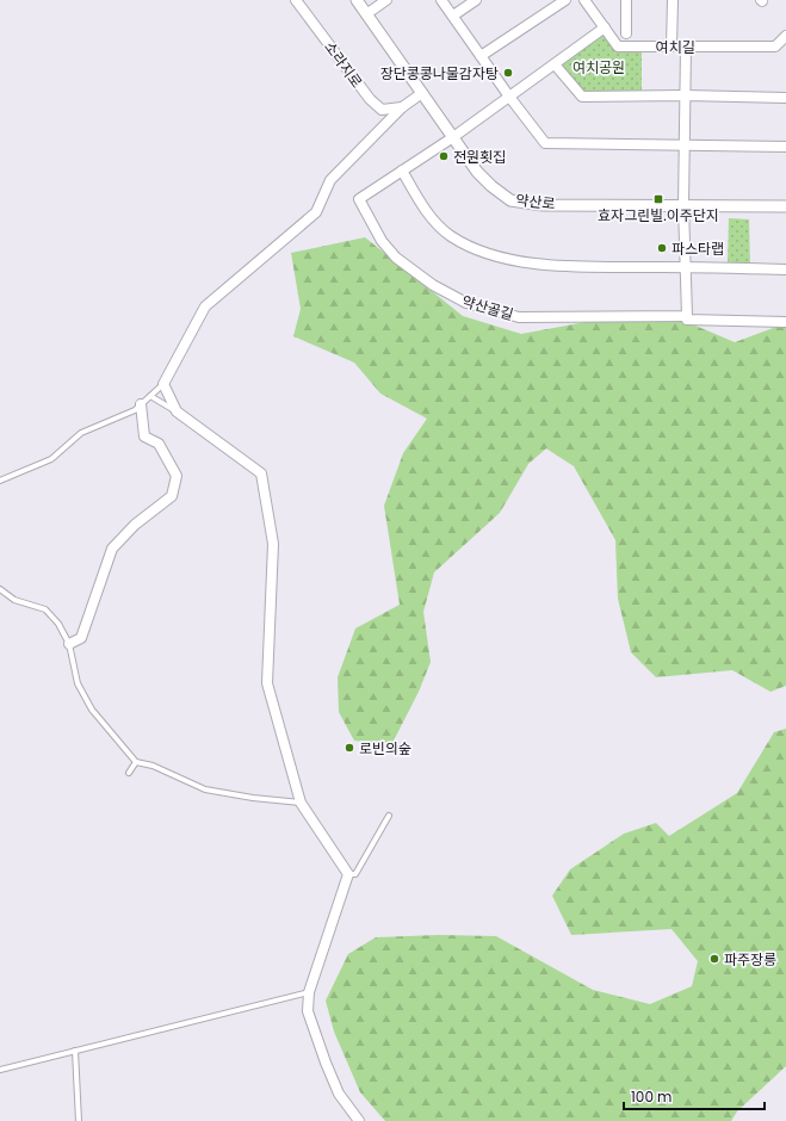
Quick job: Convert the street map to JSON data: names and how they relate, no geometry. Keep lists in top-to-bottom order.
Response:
{
  "streets": {
    "street": [
      "여치길",
      "소라지로",
      "약산로",
      "약산골길"
    ]
  },
  "crossings": [
    ["여치길", "약산골길"],
    ["약산로", "약산골길"]
  ],
  "parks": ["여치공원"],
  "places": {
    "other": [
      "장단콩콩나물감자탕",
      "전원횟집",
      "파스타랩",
      "로빈의숲",
      "파주장릉"
    ],
    "transit": ["효자그린빌.이주단지"]
  },
  "scale_bar": "100 m"
}
